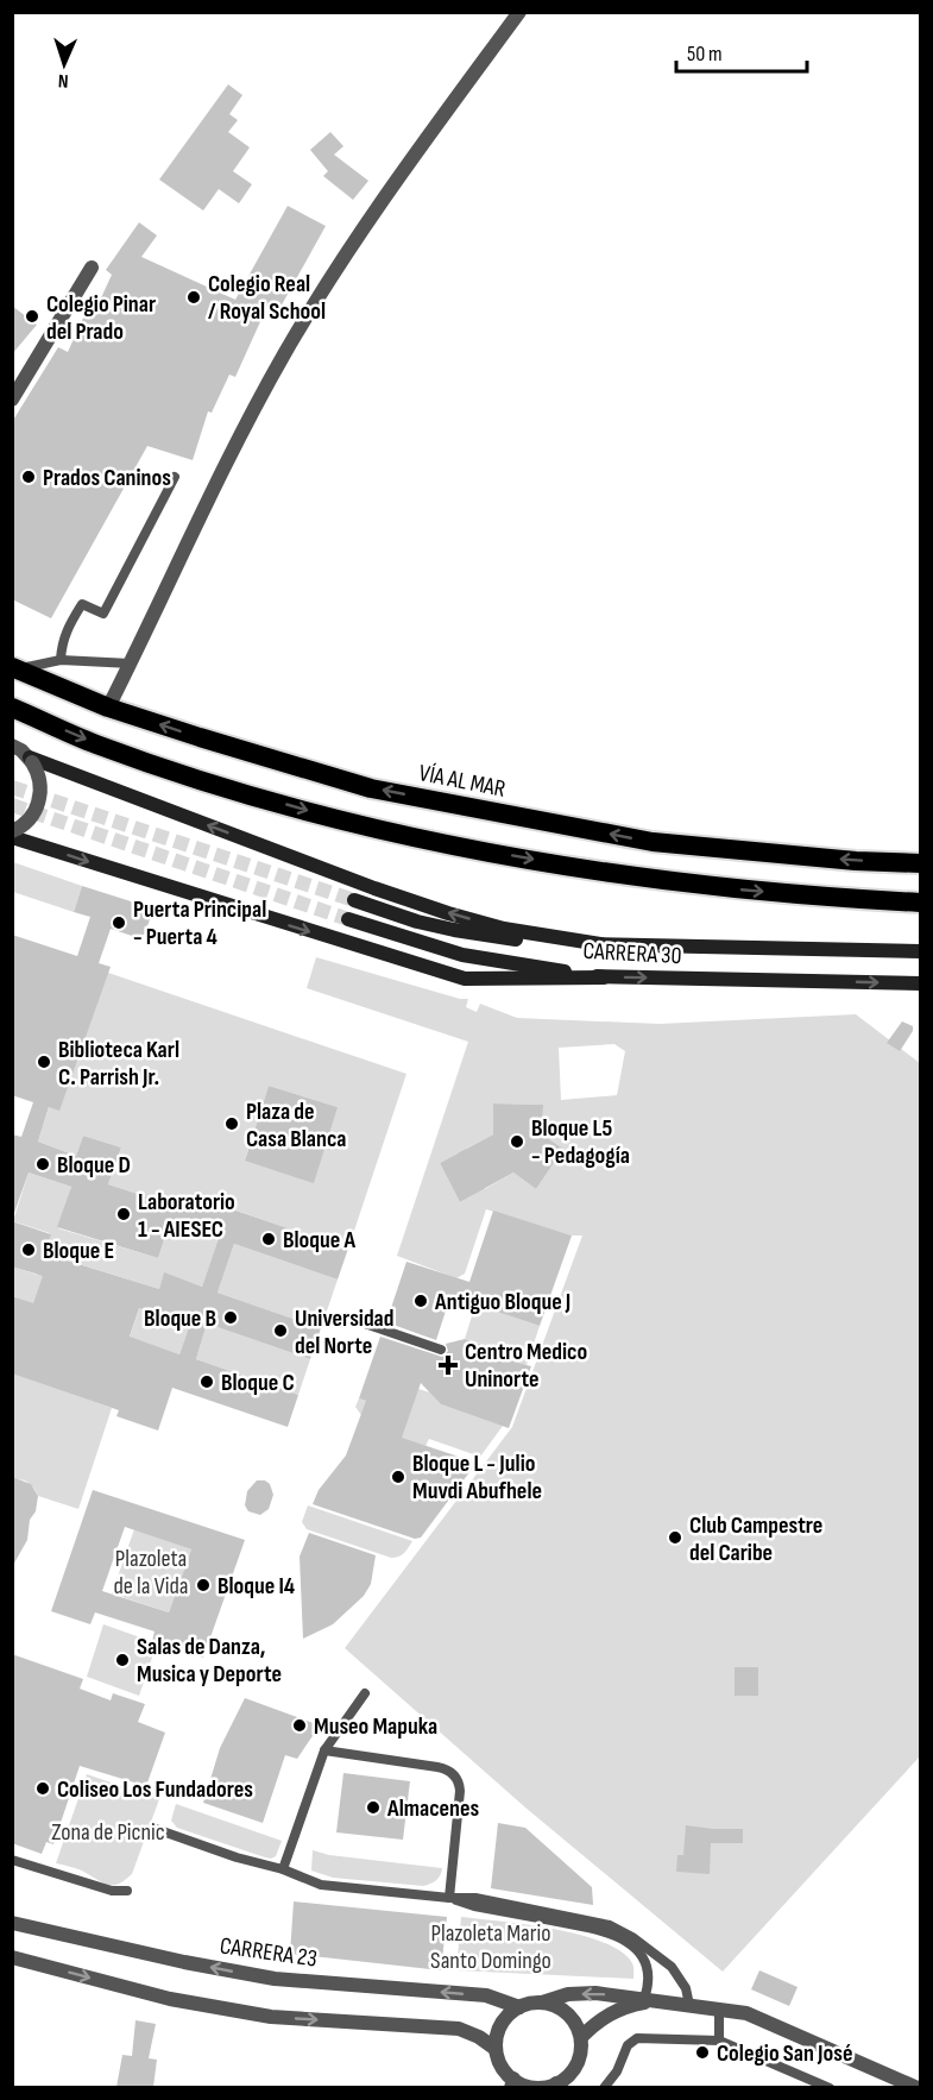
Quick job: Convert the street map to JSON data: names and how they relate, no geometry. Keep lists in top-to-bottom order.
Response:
{
  "streets": {
    "highway": ["VÍA AL MAR"],
    "main road": ["CARRERA 30"],
    "street": ["CARRERA 23"]
  },
  "parks": ["Plazoleta de la Vida", "Zona de Picnic", "Plazoleta Mario Santo Domingo"],
  "places": {
    "other": [
      "Colegio Real / Royal School",
      "Colegio Pinar del Prado",
      "Prados Caninos",
      "Puerta Principal - Puerta 4",
      "Biblioteca Karl C. Parrish Jr.",
      "Plaza de Casa Blanca",
      "Bloque L5 - Pedagogía",
      "Bloque D",
      "Laboratorio 1 - AIESEC",
      "Bloque A",
      "Bloque E",
      "Antiguo Bloque J",
      "Bloque B",
      "Universidad del Norte",
      "Bloque C",
      "Bloque L - Julio Muvdi Abufhele",
      "Club Campestre del Caribe",
      "Bloque I4",
      "Salas de Danza, Musica y Deporte",
      "Museo Mapuka",
      "Coliseo Los Fundadores",
      "Almacenes",
      "Colegio San José"
    ],
    "health": ["Centro Medico Uninorte"]
  },
  "scale_bar": "50 m",
  "north": "bottom"
}
